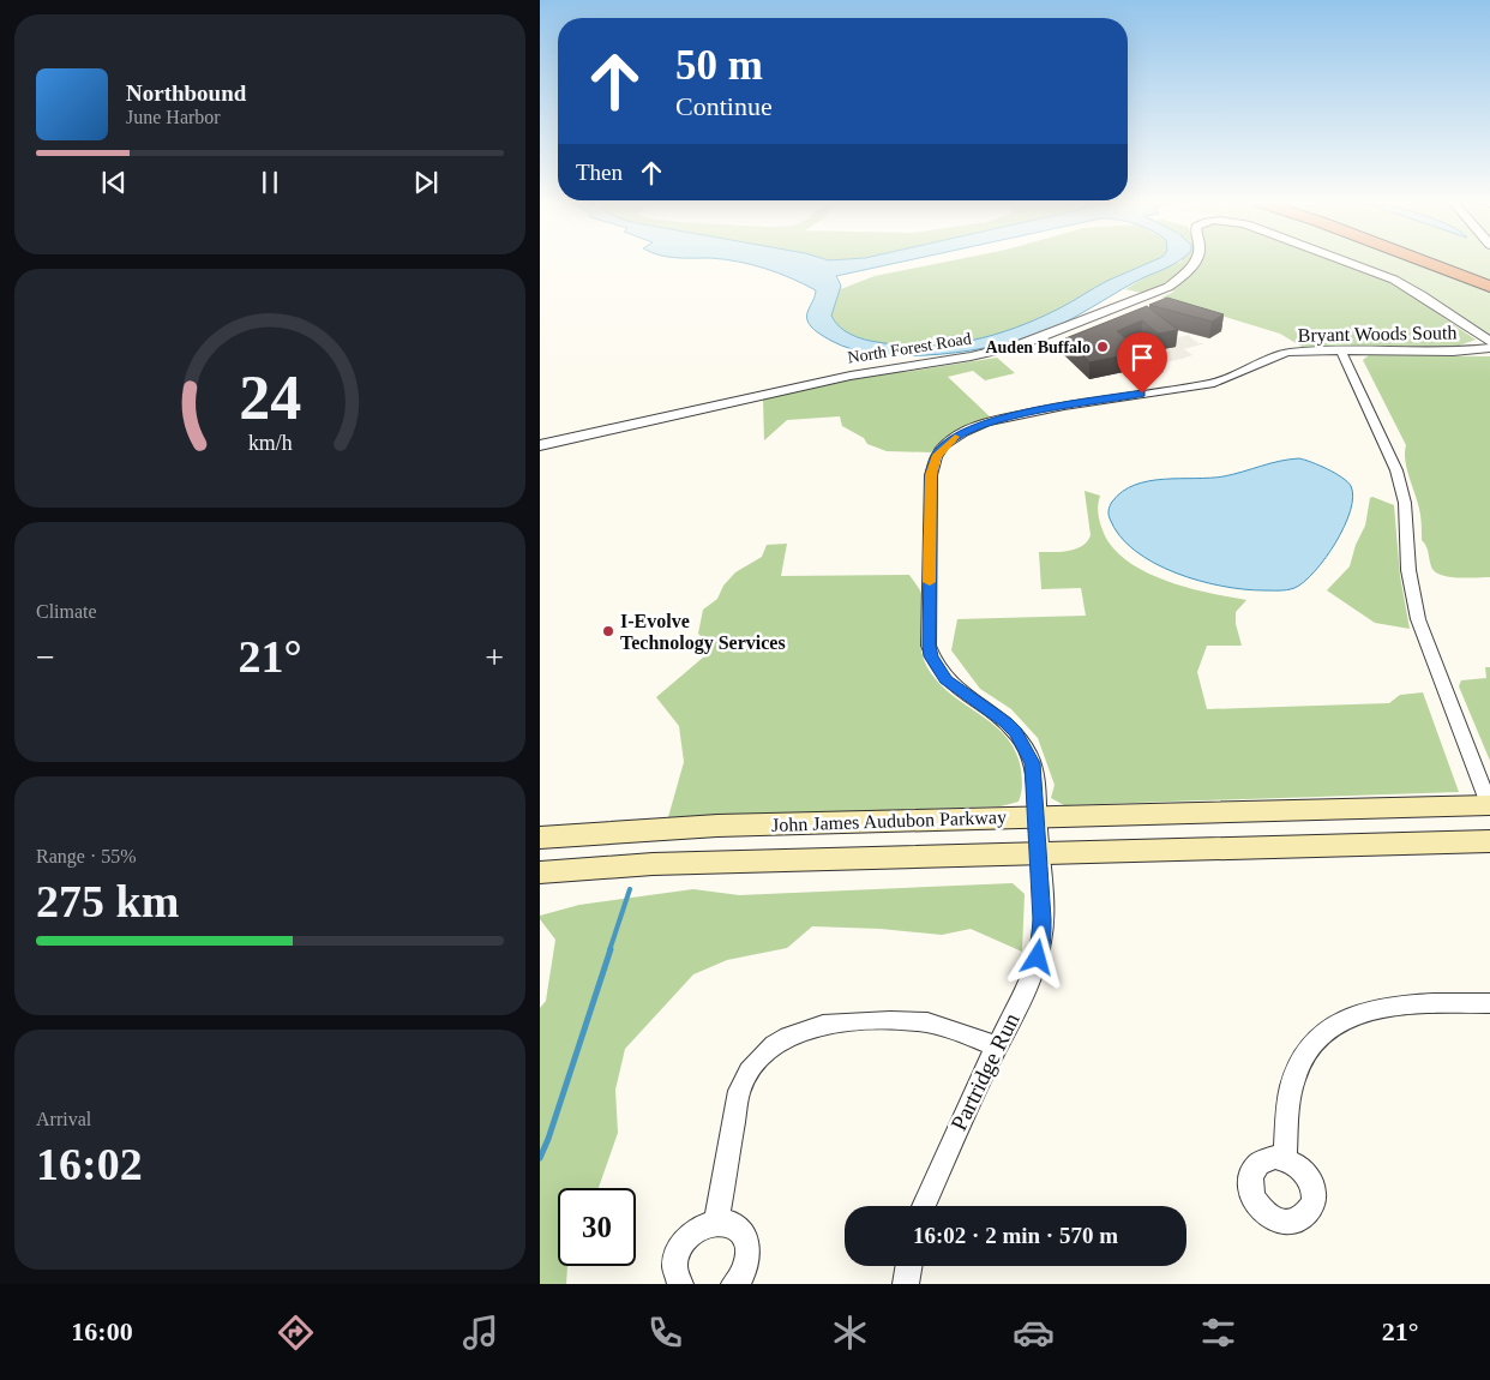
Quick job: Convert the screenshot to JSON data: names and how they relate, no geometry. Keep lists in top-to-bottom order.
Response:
{
  "streets": {
    "main road": ["John James Audubon Parkway"],
    "street": ["Bryant Woods South", "North Forest Road", "Partridge Run"]
  },
  "crossings": [
    ["Bryant Woods South", "John James Audubon Parkway"],
    ["Bryant Woods South", "Partridge Run"],
    ["John James Audubon Parkway", "Partridge Run"]
  ],
  "places": ["Auden Buffalo", "I-Evolve Technology Services"],
  "page": {
    "turn": ["50 m", "Continue"],
    "song": ["Northbound", "June Harbor"],
    "then": "Then",
    "tile": [
      "Climate",
      ["Range · 55%", "275 km"],
      ["Arrival", "16:02"]
    ],
    "heat": ["−", "21°", "+"],
    "limit": "30",
    "trip": "16:02 · 2 min · 570 m",
    "tabs": ["16:00", "21°"],
    "gauge": ["24", "km/h"]
  }
}
